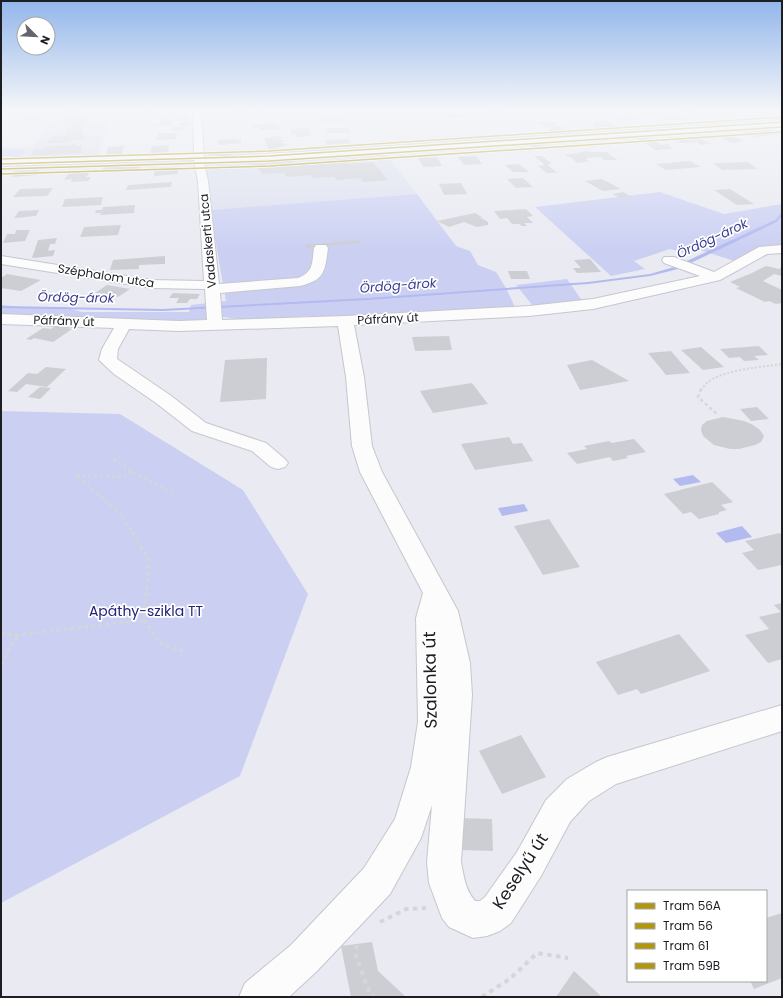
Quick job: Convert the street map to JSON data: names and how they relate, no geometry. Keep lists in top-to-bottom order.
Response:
{
  "streets": {
    "street": [
      "Vadaskerti utca",
      "Széphalom utca",
      "Páfrány út",
      "Szalonka út",
      "Keselyű út"
    ]
  },
  "crossings": [
    ["Vadaskerti utca", "Széphalom utca"],
    ["Vadaskerti utca", "Páfrány út"],
    ["Szalonka út", "Keselyű út"]
  ],
  "water": ["Ördög-árok"],
  "parks": ["Apáthy-szikla TT"],
  "lines": [
    "tram line 56A",
    "tram line 56",
    "tram line 61",
    "tram line 59B"
  ],
  "legend": [
    "Tram 56A",
    "Tram 56",
    "Tram 61",
    "Tram 59B"
  ],
  "north": "bottom right"
}
